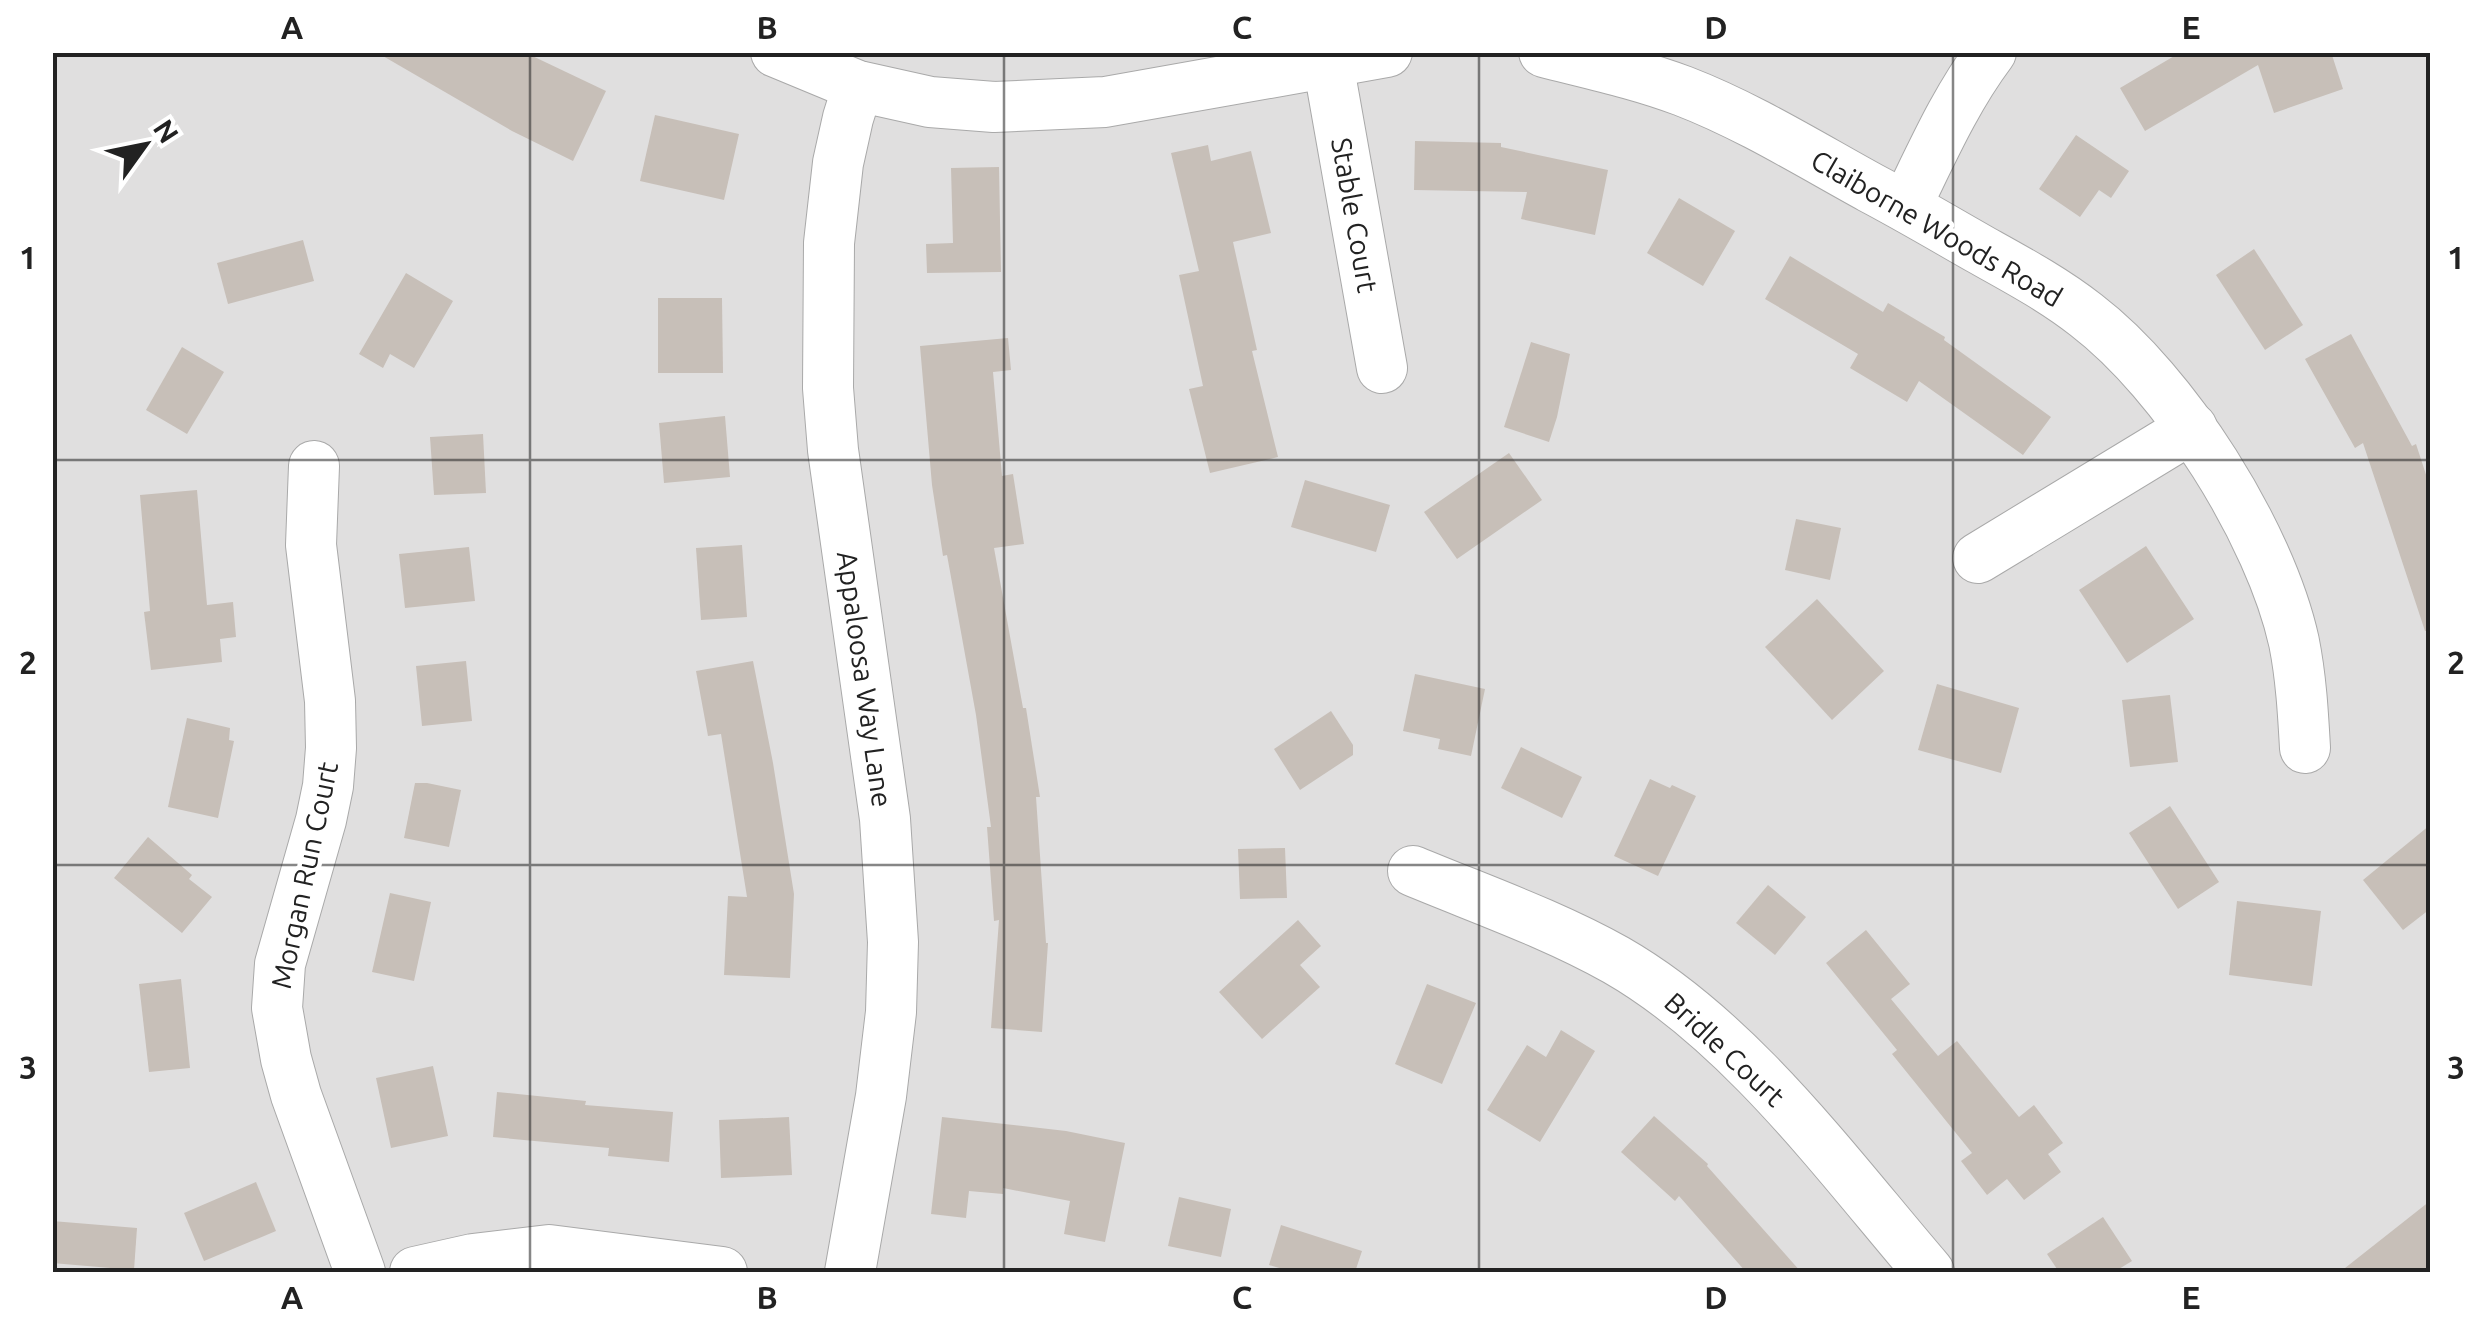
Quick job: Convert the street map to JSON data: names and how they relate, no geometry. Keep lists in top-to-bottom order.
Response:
{
  "streets": {
    "street": [
      "Stable Court",
      "Claiborne Woods Road",
      "Appaloosa Way Lane",
      "Morgan Run Court",
      "Bridle Court"
    ]
  },
  "north": "top right",
  "grid": {
    "columns": [
      "A",
      "B",
      "C",
      "D",
      "E"
    ],
    "rows": ["1", "2", "3"]
  }
}
